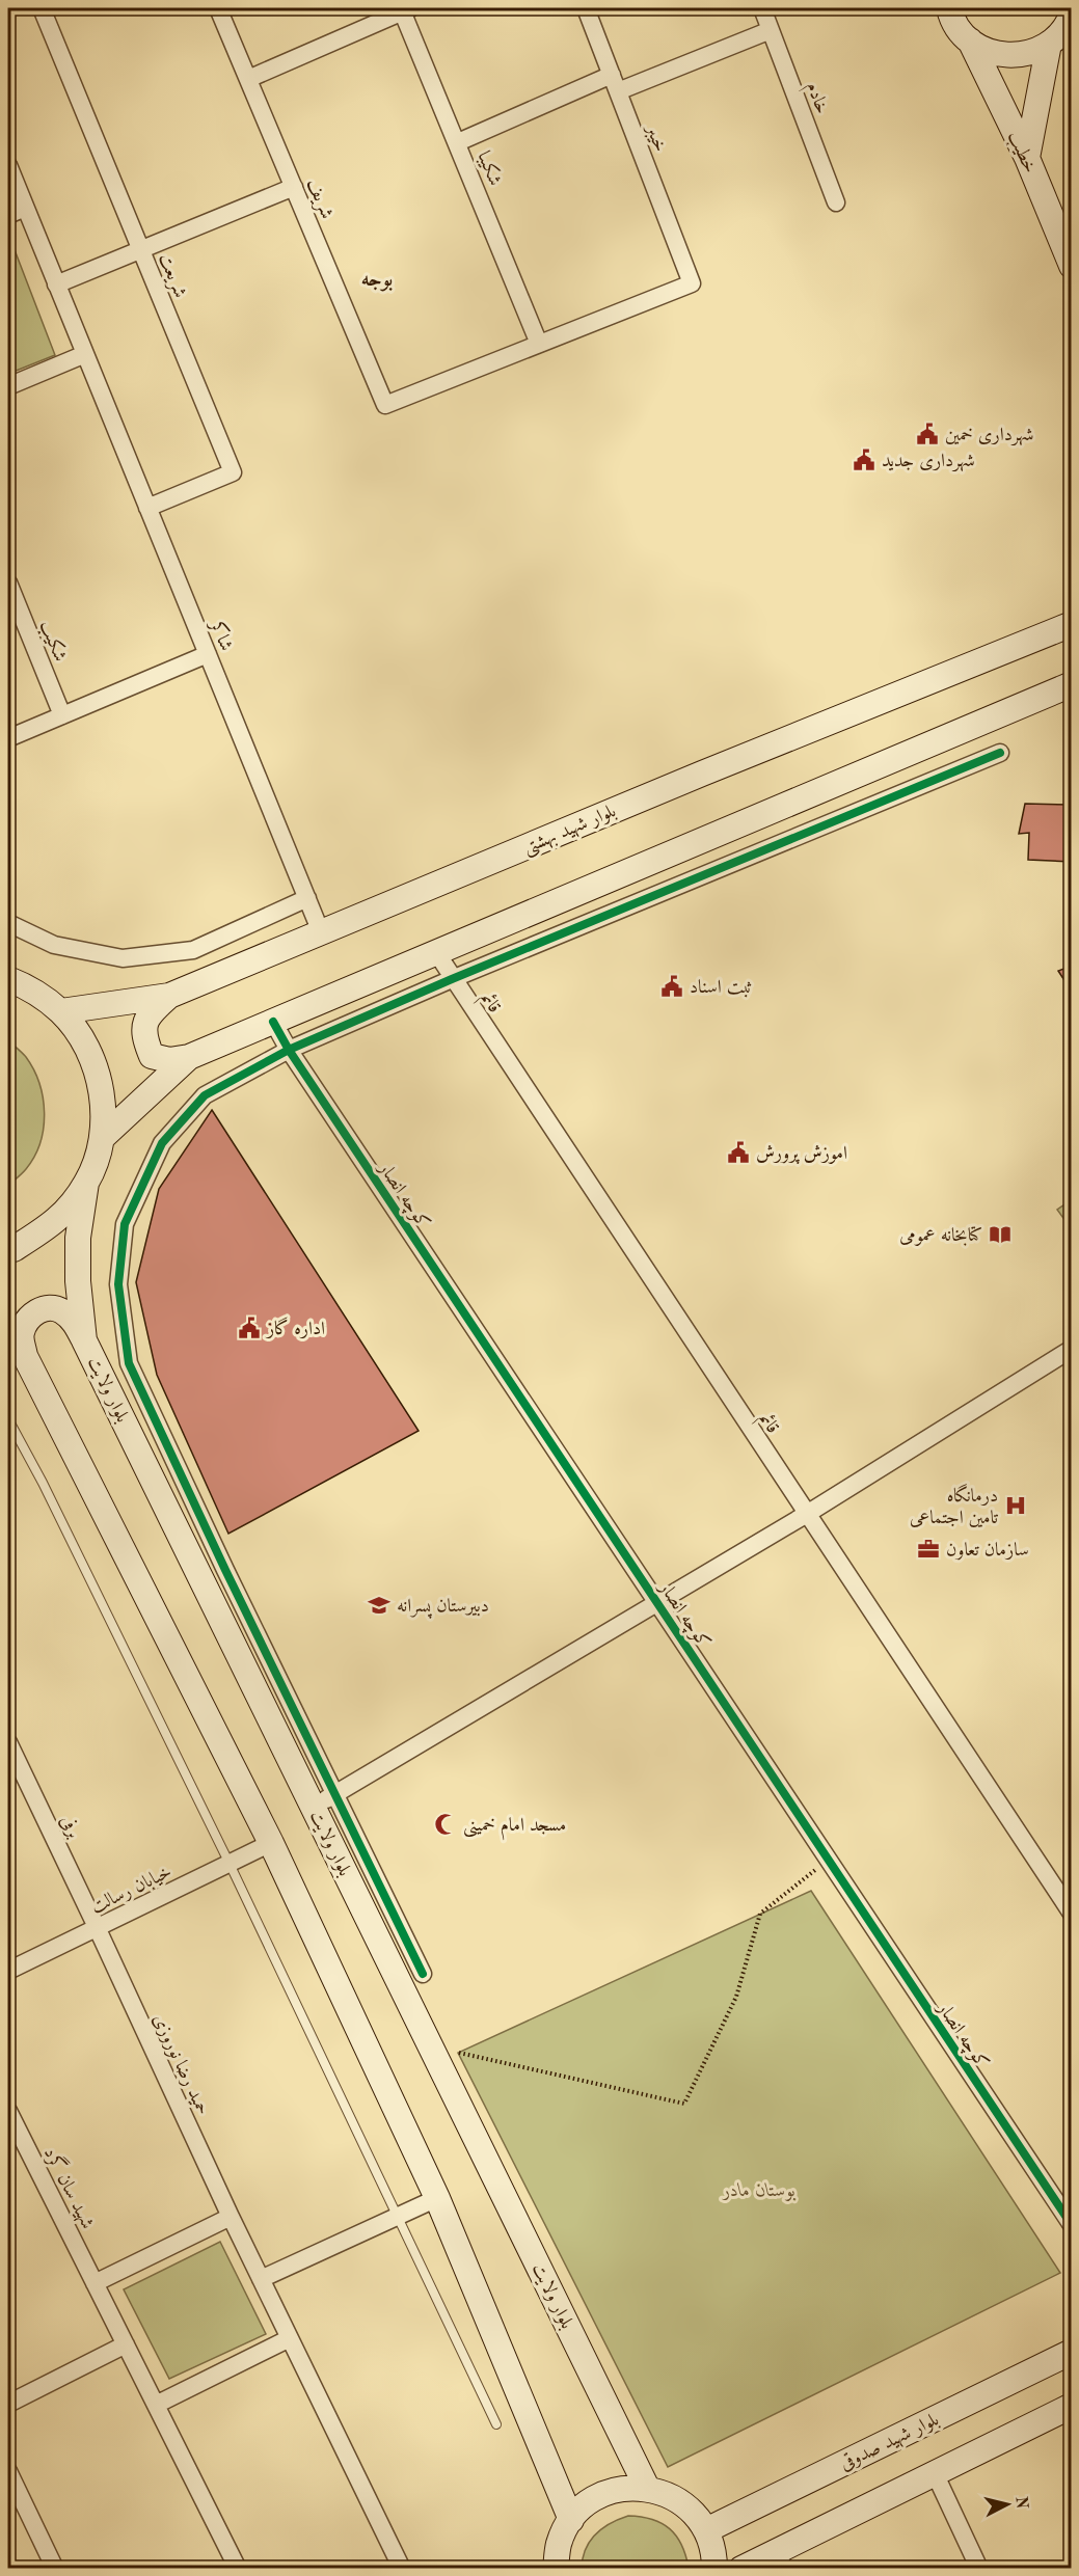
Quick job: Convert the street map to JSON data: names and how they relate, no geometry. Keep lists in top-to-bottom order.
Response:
{
  "streets": {
    "main road": [
      "خطیب",
      "بلوار شهید بهشتی",
      "بلوار ولایت",
      "بلوار شهید صدوقی"
    ],
    "street": [
      "خادم",
      "خیبر",
      "شکیبا",
      "شریف",
      "شریعت",
      "شاکر",
      "شکیب",
      "قائم",
      "کوچه انصار",
      "برفی",
      "خیابان رسالت",
      "حمید رضا نوروزی",
      "شهید سان گرد"
    ]
  },
  "crossings": [
    ["خیبر", "شکیبا"],
    ["خیبر", "شریف"],
    ["شکیبا", "شریف"],
    ["شریعت", "شاکر"],
    ["شاکر", "بلوار شهید بهشتی"],
    ["برفی", "خیابان رسالت"],
    ["برفی", "حمید رضا نوروزی"],
    ["خیابان رسالت", "حمید رضا نوروزی"]
  ],
  "districts": ["بوجه"],
  "parks": ["بوستان مادر"],
  "places": {
    "public building": [
      "شهرداری خمین",
      "شهرداری جدید",
      "ثبت اسناد",
      "اموزش پرورش",
      "اداره گاز"
    ],
    "library": ["کتابخانه عمومی"],
    "hospital": ["درمانگاه تامین اجتماعی"],
    "office": ["سازمان تعاون"],
    "school or university": ["دبیرستان پسرانه"],
    "mosque": ["مسجد امام خمینی"]
  },
  "north": "right"
}
